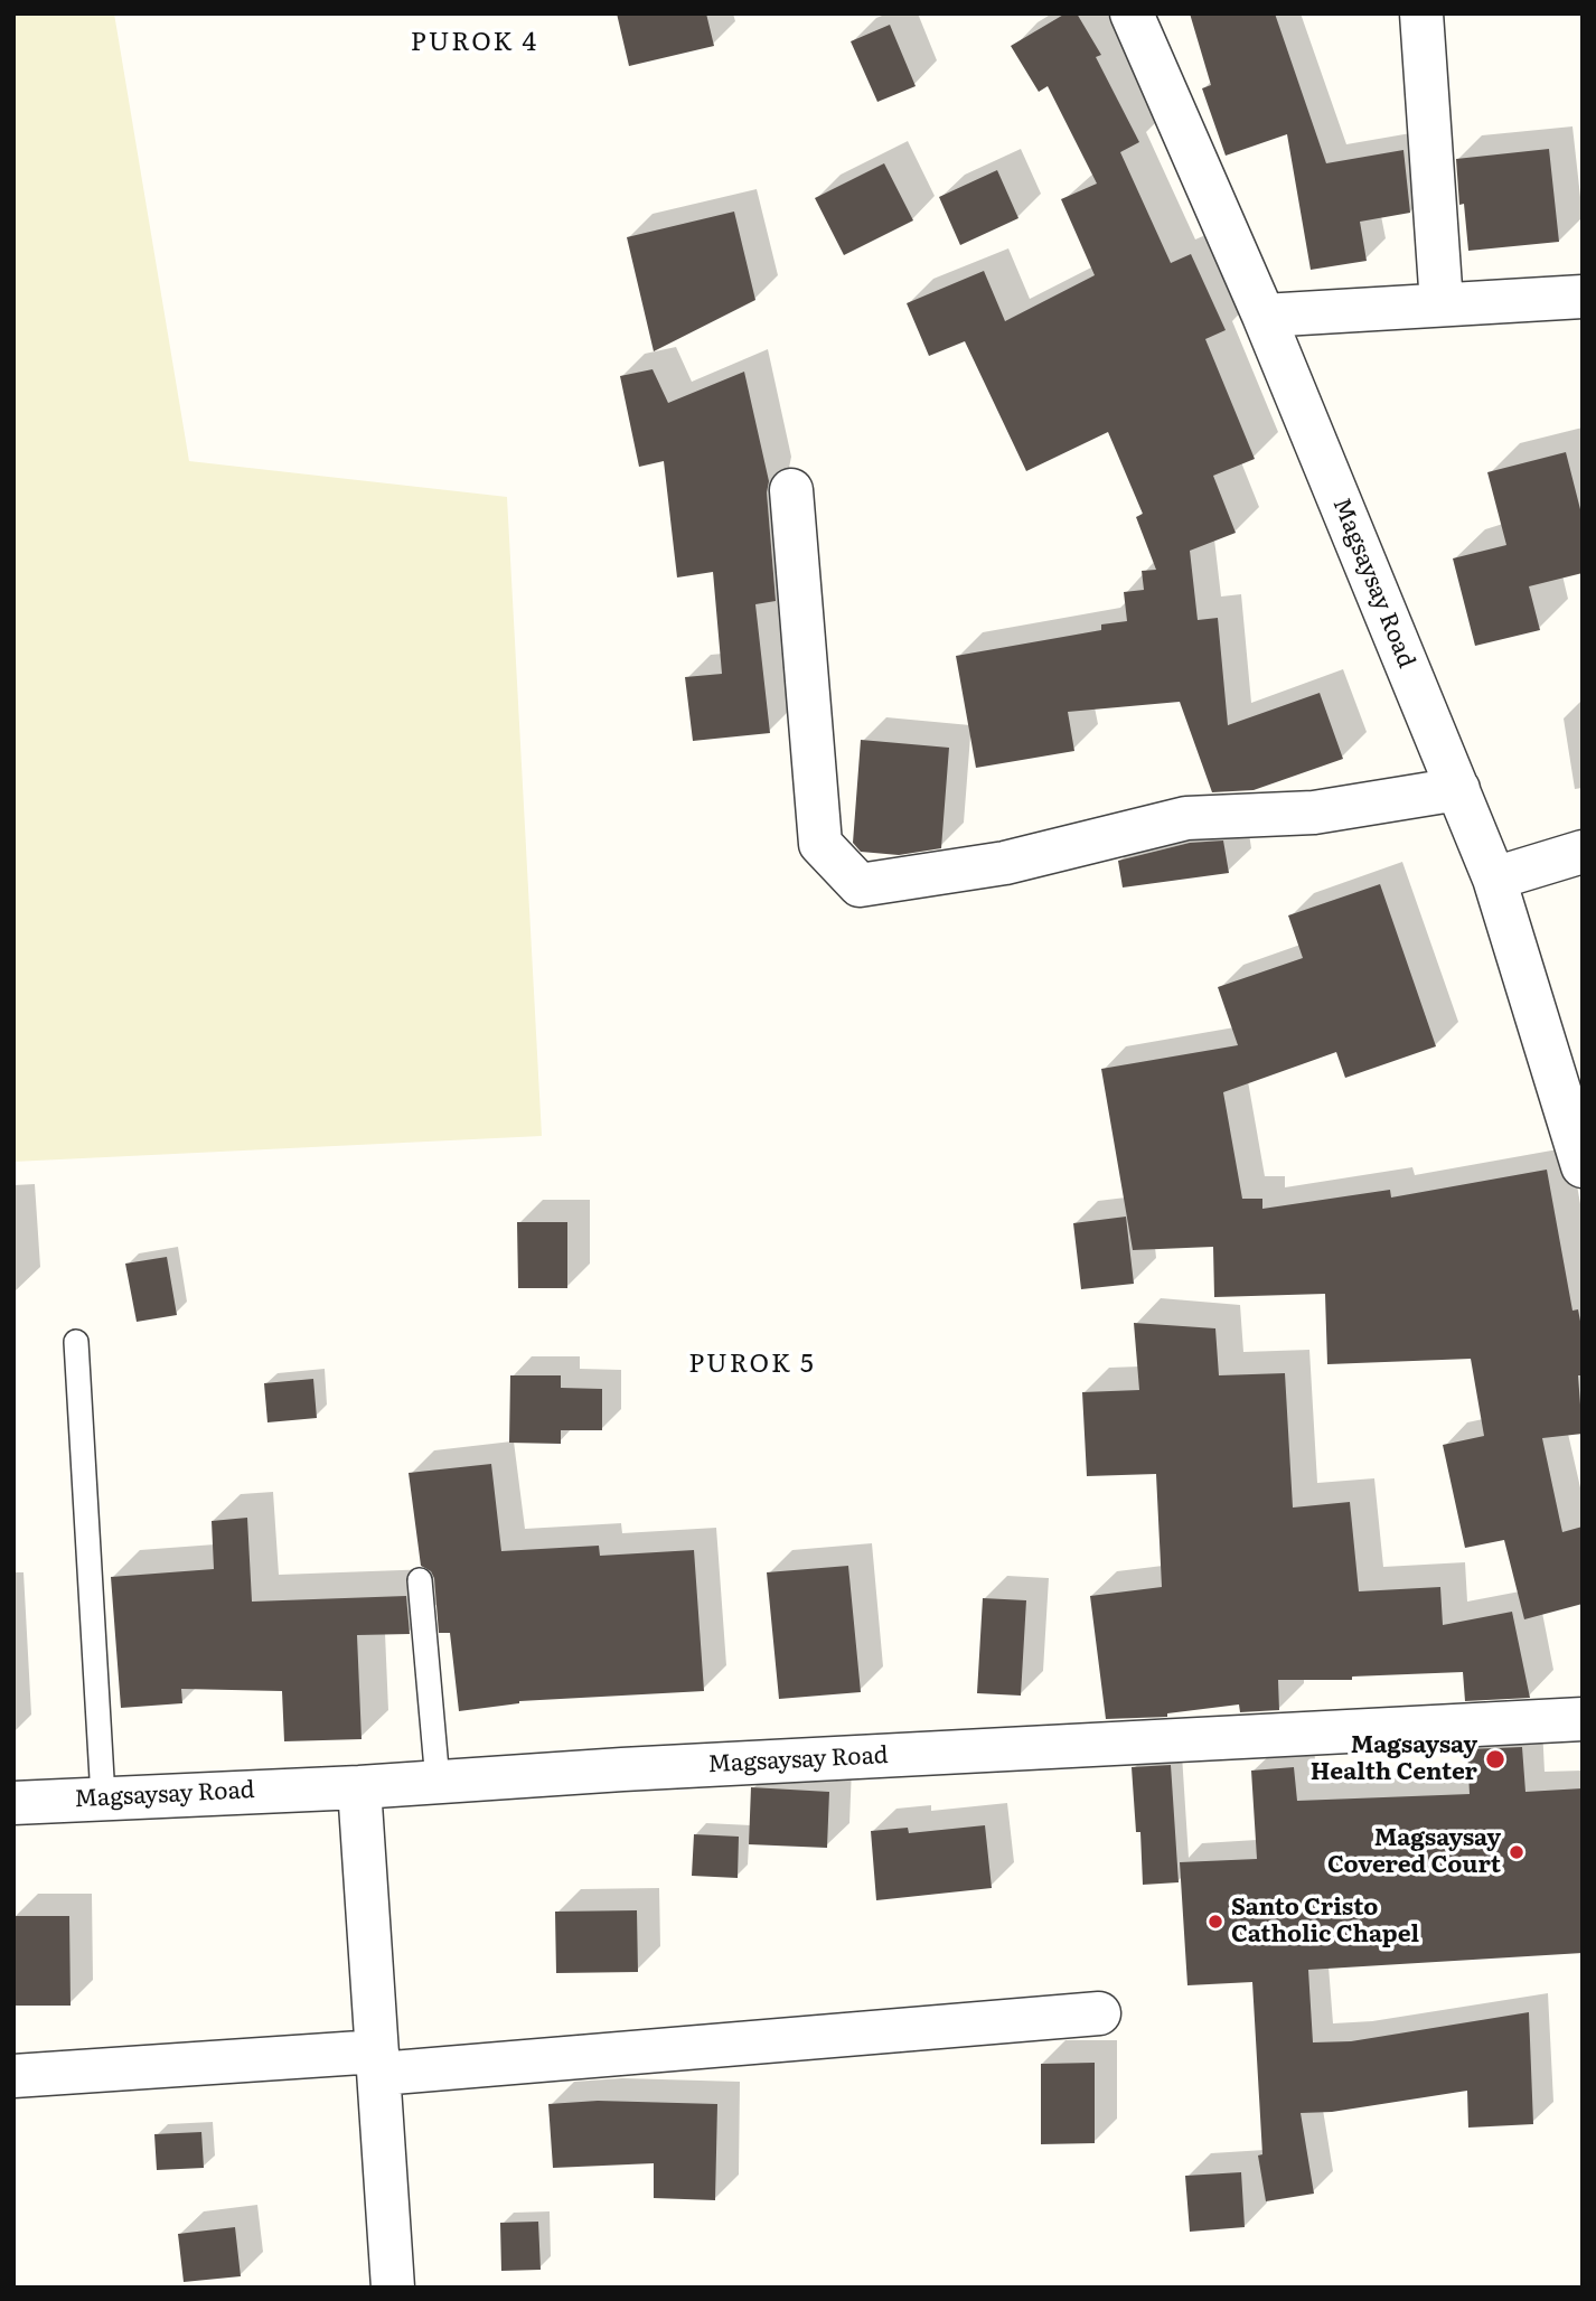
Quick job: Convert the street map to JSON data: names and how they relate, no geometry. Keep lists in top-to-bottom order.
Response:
{
  "streets": {
    "street": ["Magsaysay Road"]
  },
  "districts": ["PUROK 4", "PUROK 5"],
  "places": ["Magsaysay Health Center", "Magsaysay Covered Court", "Santo Cristo Catholic Chapel"]
}
